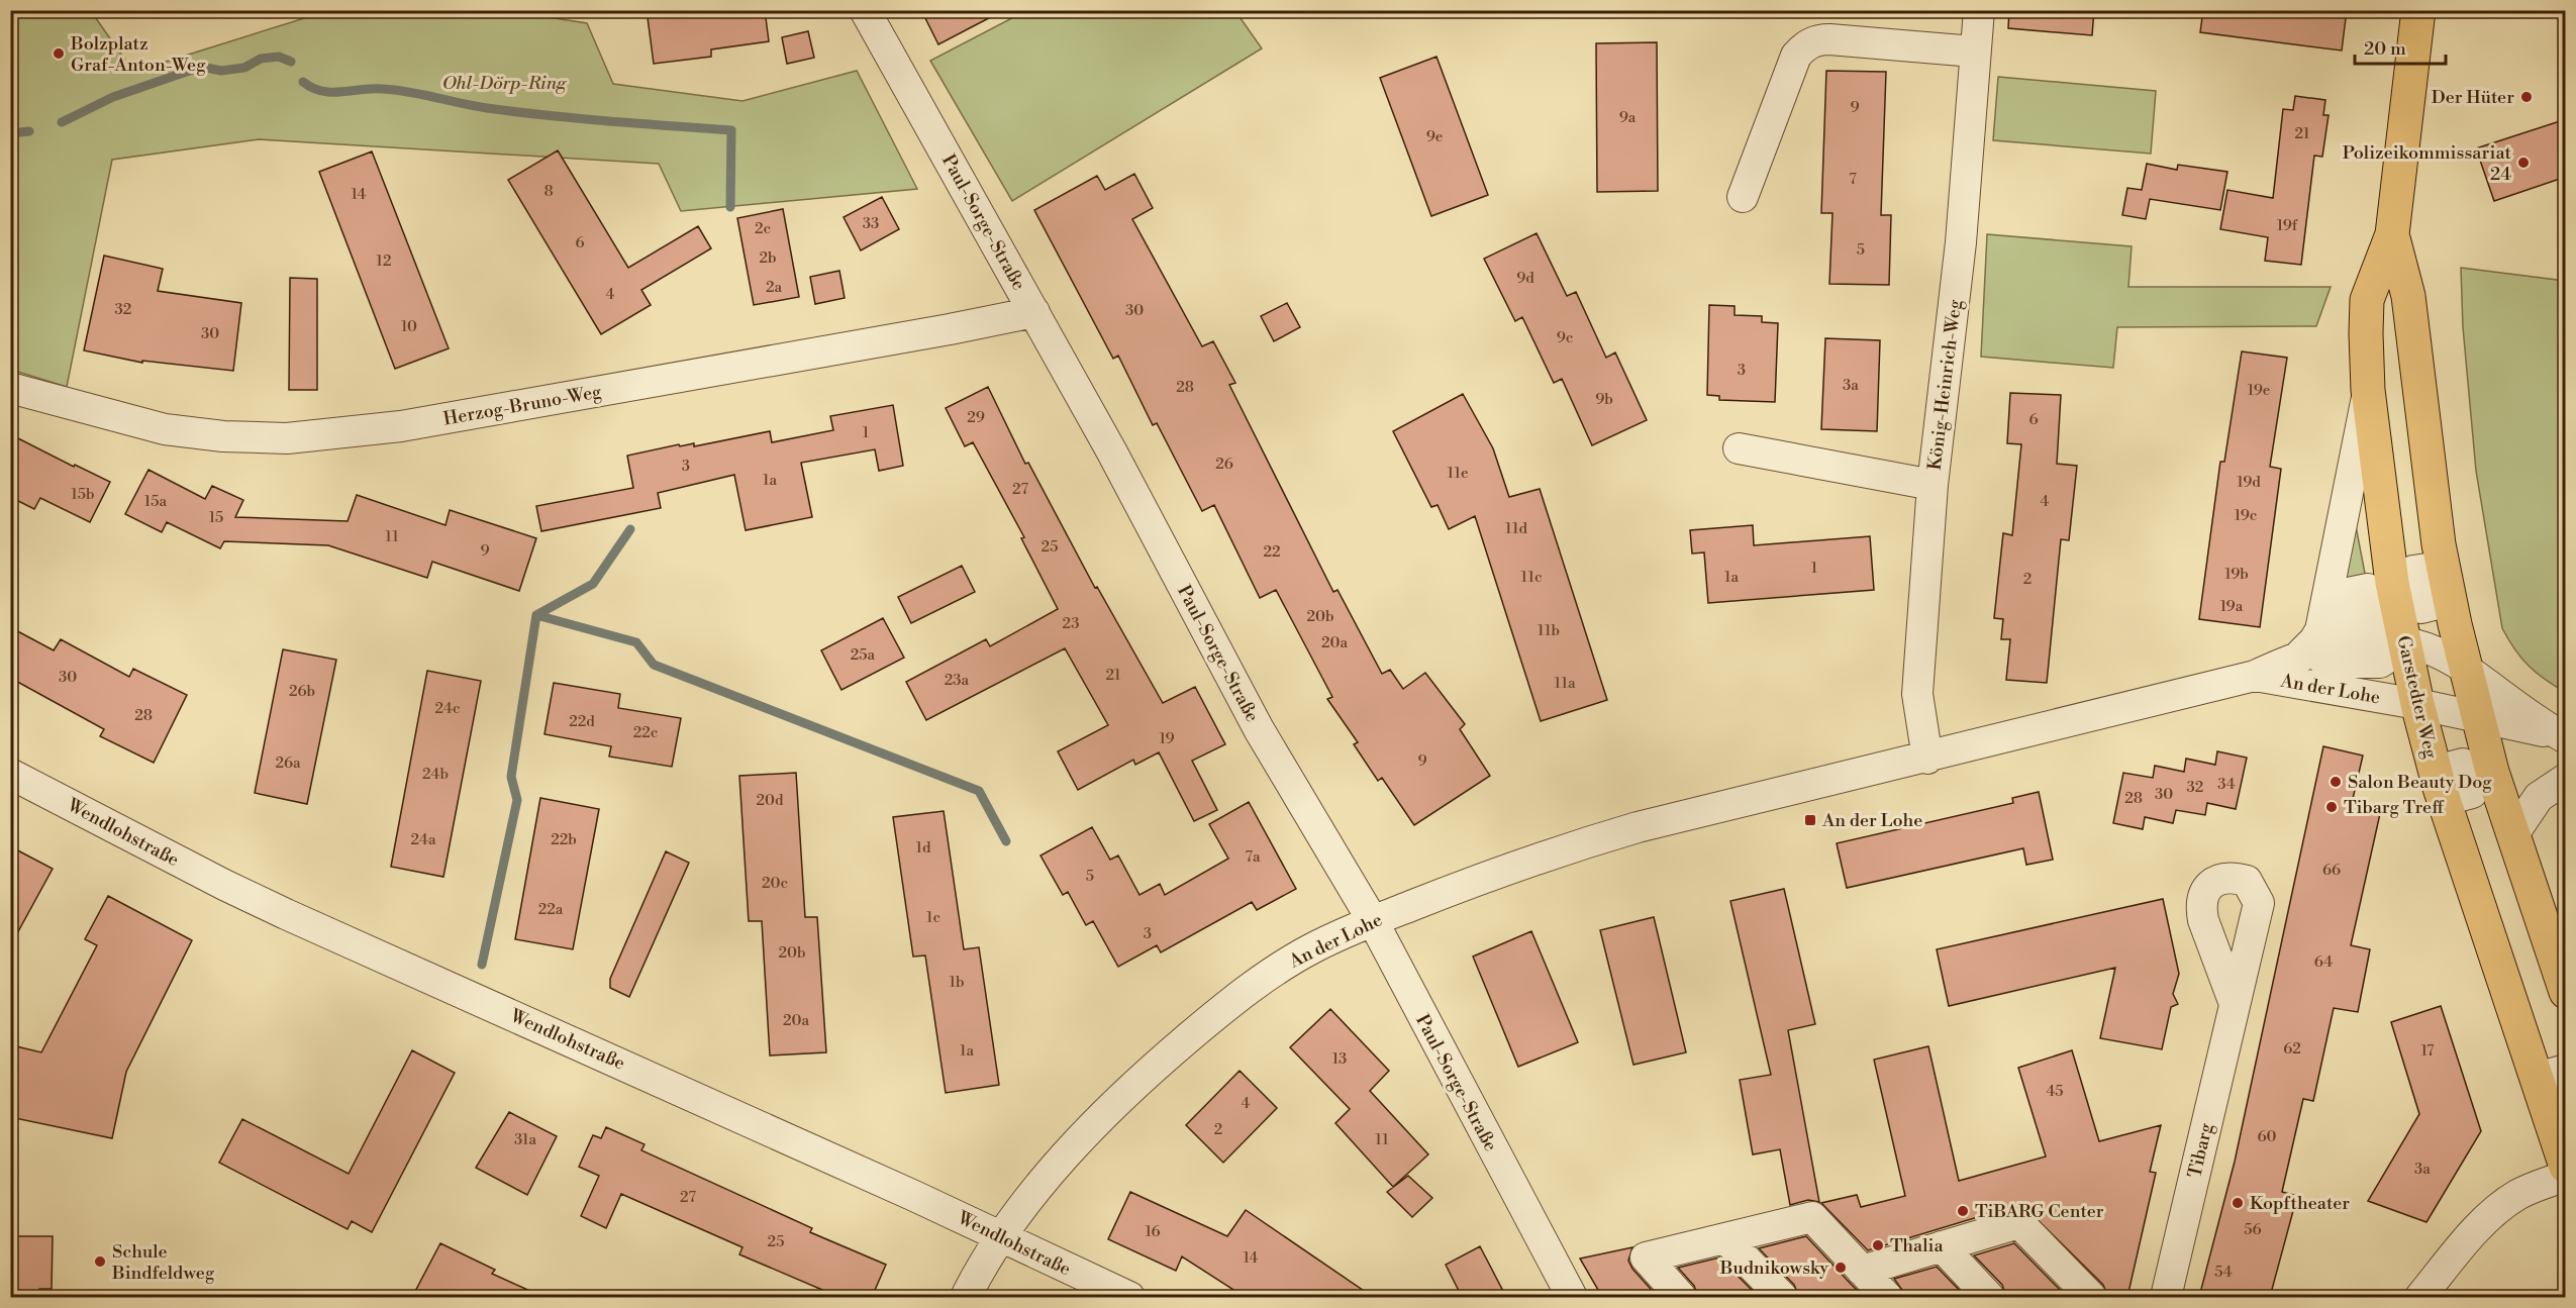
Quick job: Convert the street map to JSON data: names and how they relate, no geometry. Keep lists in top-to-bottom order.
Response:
{
  "streets": {
    "main road": ["Garstedter Weg"],
    "street": [
      "Paul-Sorge-Straße",
      "König-Heinrich-Weg",
      "Herzog-Bruno-Weg",
      "An der Lohe",
      "Wendlohstraße",
      "Tibarg"
    ]
  },
  "crossings": [
    ["Paul-Sorge-Straße", "Herzog-Bruno-Weg"],
    ["Paul-Sorge-Straße", "An der Lohe"],
    ["König-Heinrich-Weg", "An der Lohe"],
    ["An der Lohe", "Garstedter Weg"],
    ["An der Lohe", "Wendlohstraße"]
  ],
  "parks": ["Ohl-Dörp-Ring"],
  "places": {
    "other": [
      "Bolzplatz Graf-Anton-Weg",
      "Der Hüter",
      "Polizeikommissariat 24",
      "Salon Beauty Dog",
      "Tibarg Treff",
      "Kopftheater",
      "TiBARG Center",
      "Thalia",
      "Schule Bindfeldweg",
      "Budnikowsky"
    ],
    "transit": ["An der Lohe"]
  },
  "house_numbers": [
    "9",
    "9a",
    "21",
    "9e",
    "7",
    "8",
    "14",
    "33",
    "19f",
    "2c",
    "6",
    "5",
    "2b",
    "12",
    "9d",
    "2a",
    "4",
    "32",
    "30",
    "10",
    "30",
    "9c",
    "3",
    "3a",
    "28",
    "19e",
    "9b",
    "29",
    "6",
    "1",
    "26",
    "3",
    "11e",
    "1a",
    "19d",
    "27",
    "15b",
    "15a",
    "4",
    "19c",
    "15",
    "11d",
    "11",
    "25",
    "9",
    "22",
    "1",
    "19b",
    "11c",
    "1a",
    "2",
    "19a",
    "20b",
    "23",
    "11b",
    "20a",
    "25a",
    "21",
    "30",
    "23a",
    "11a",
    "26b",
    "24c",
    "28",
    "22d",
    "22c",
    "19",
    "9",
    "26a",
    "24b",
    "34",
    "32",
    "30",
    "28",
    "20d",
    "24a",
    "22b",
    "1d",
    "7a",
    "66",
    "5",
    "20c",
    "22a",
    "1c",
    "3",
    "20b",
    "64",
    "1b",
    "20a",
    "62",
    "1a",
    "17",
    "13",
    "45",
    "4",
    "2",
    "60",
    "31a",
    "11",
    "3a",
    "27",
    "56",
    "16",
    "25",
    "14",
    "54"
  ],
  "scale_bar": "20 m"
}
